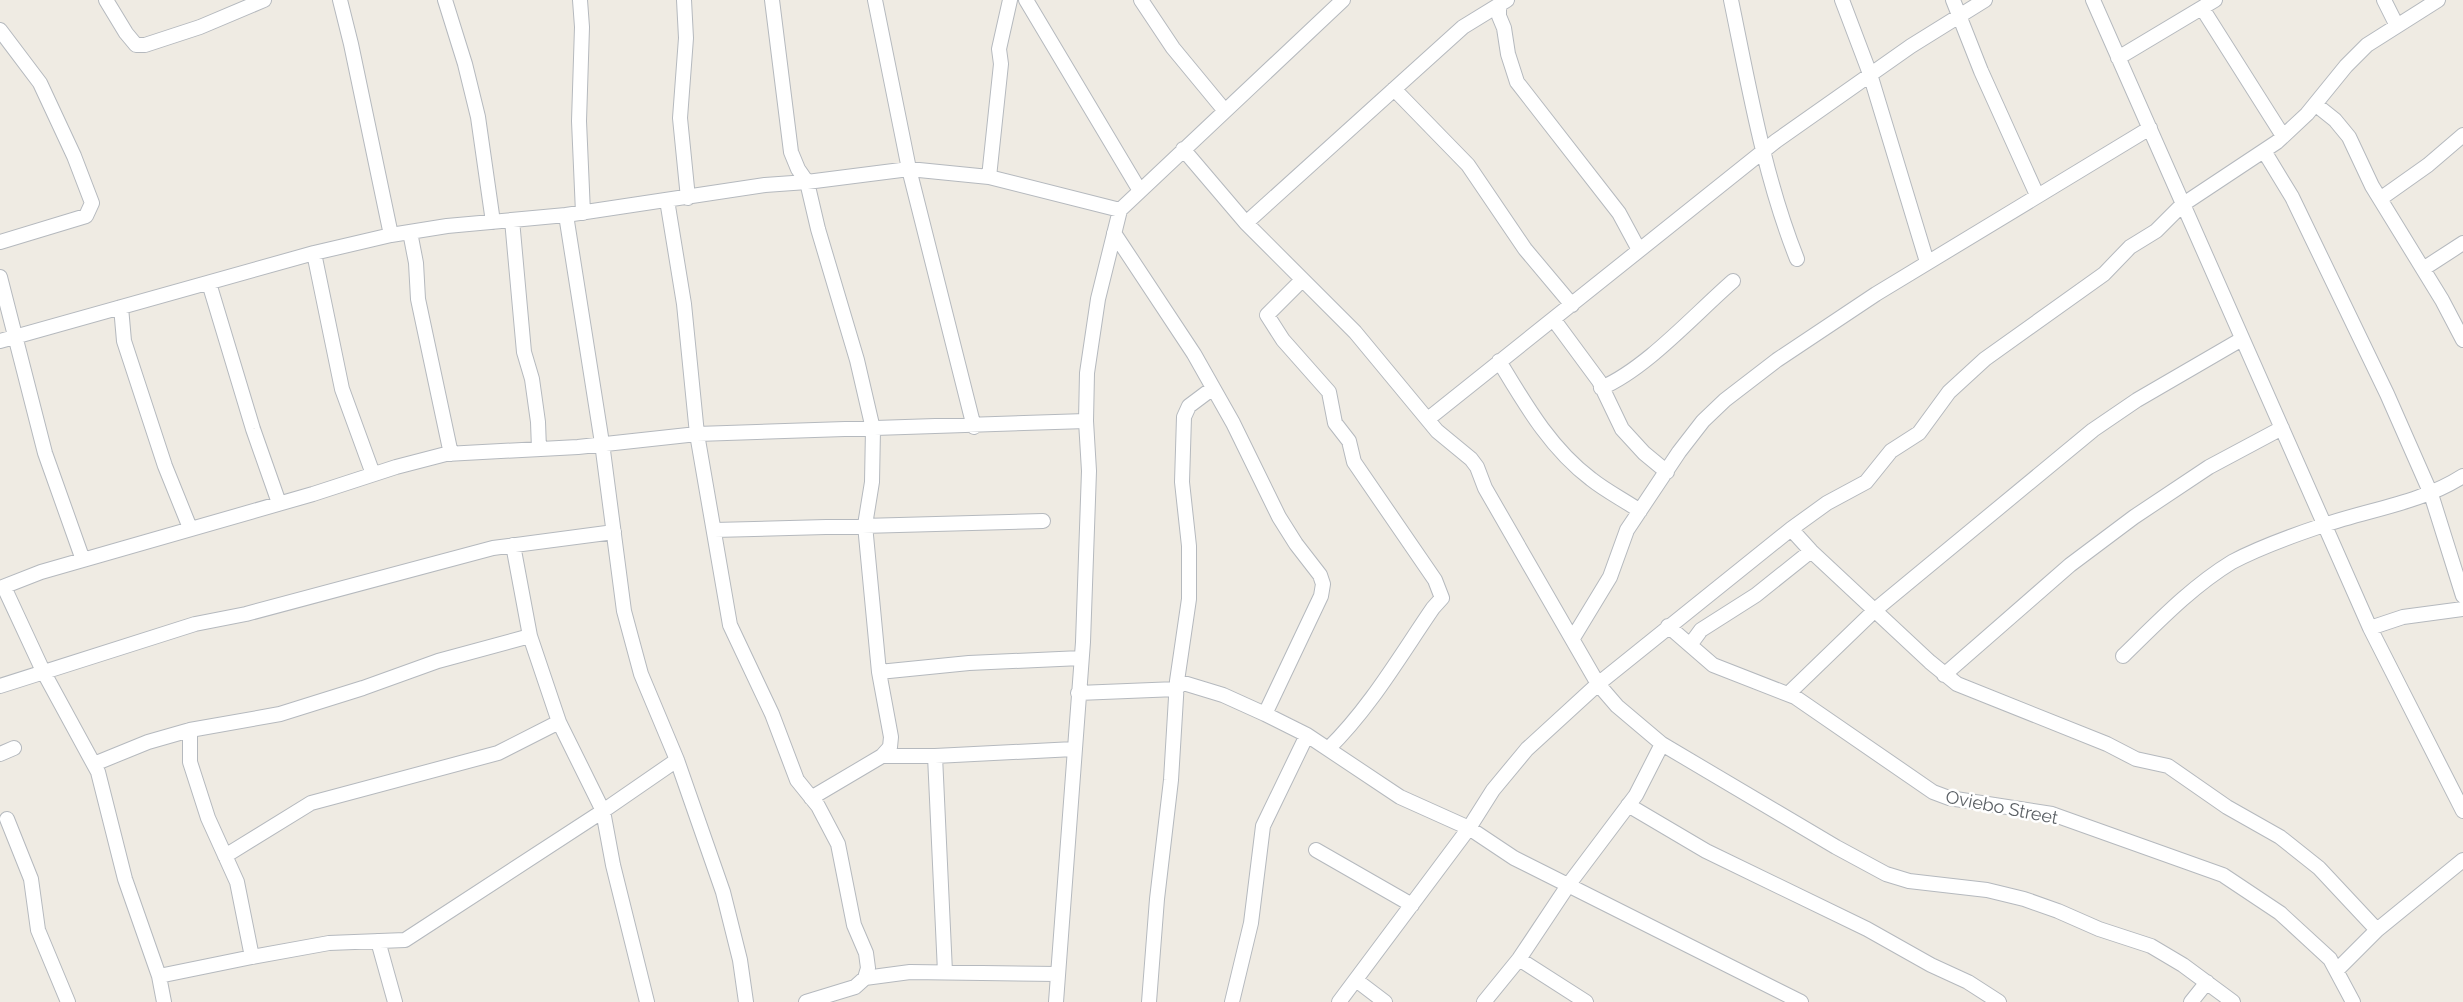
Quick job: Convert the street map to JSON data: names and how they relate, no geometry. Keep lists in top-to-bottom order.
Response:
{
  "streets": {
    "street": ["Oviebo Street"]
  }
}
